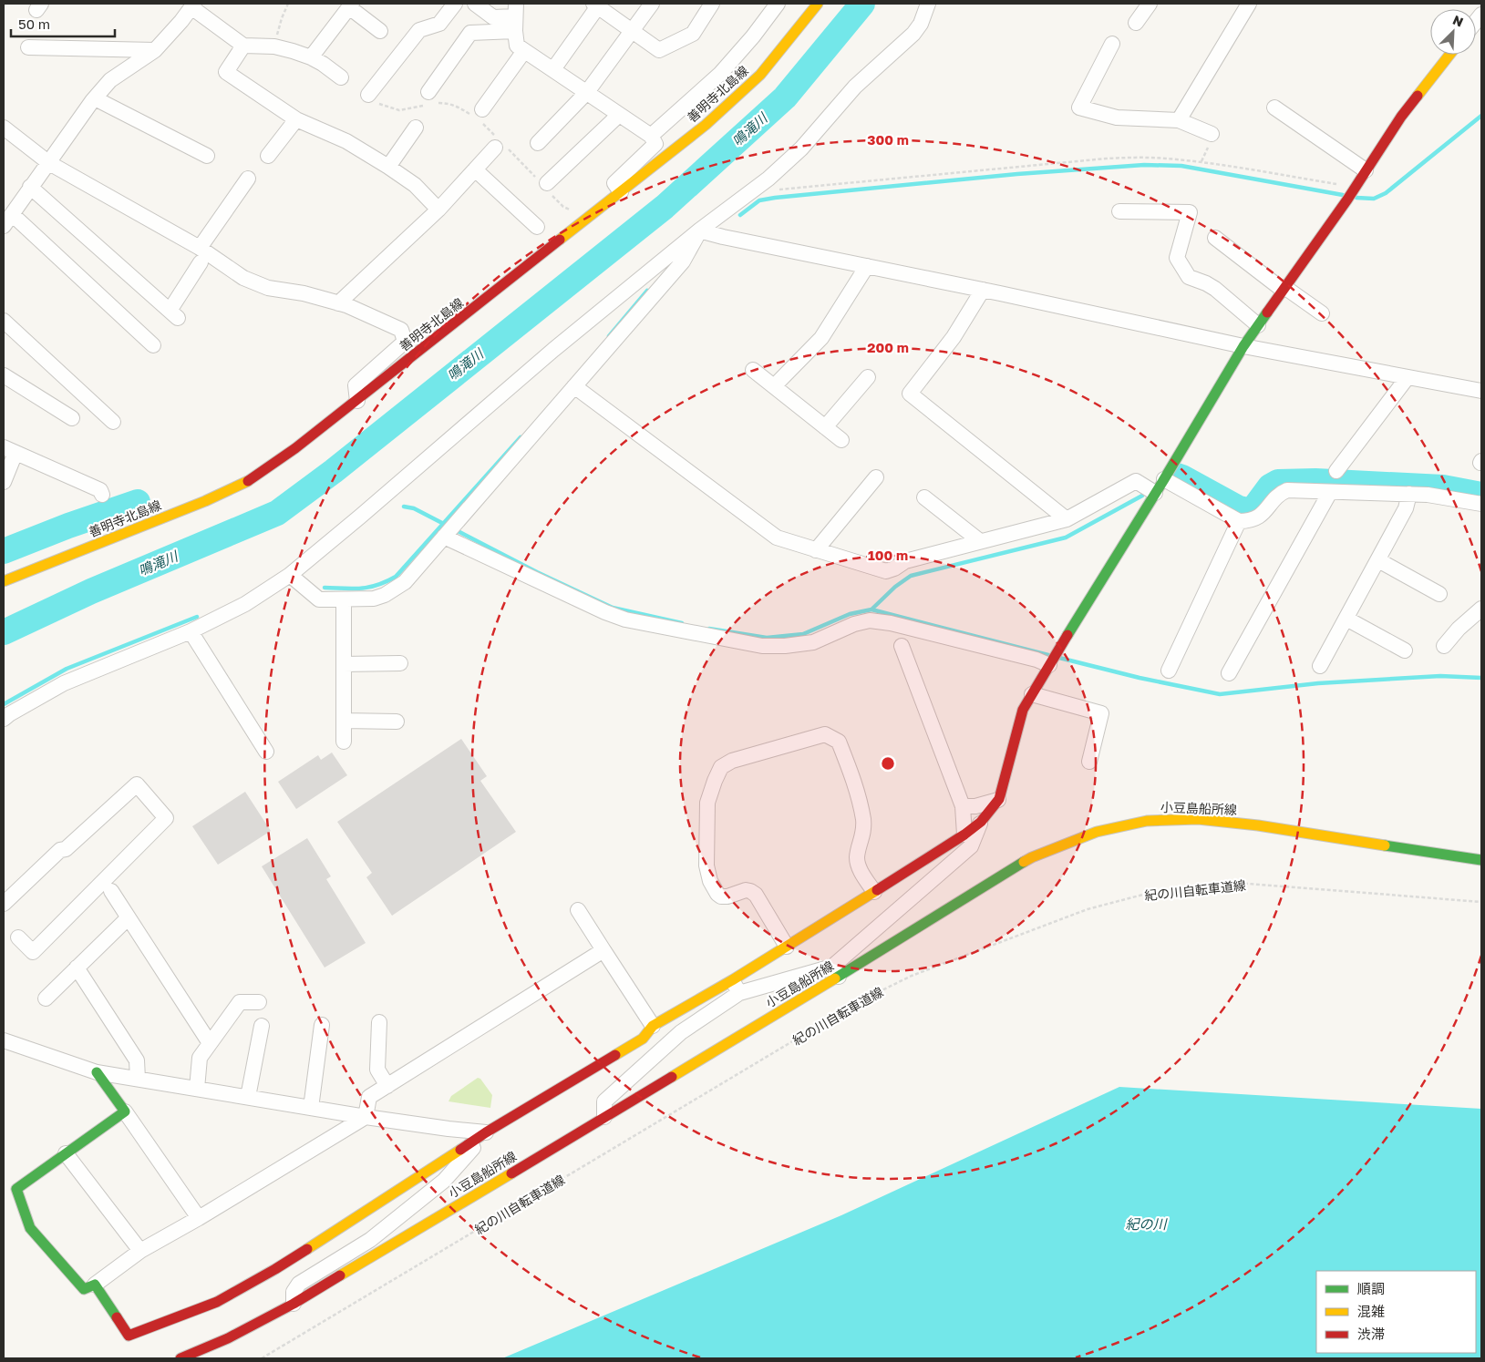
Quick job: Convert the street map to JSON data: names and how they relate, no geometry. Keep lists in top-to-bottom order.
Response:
{
  "streets": {
    "main road": ["善明寺北島線", "小豆島船所線"],
    "path": ["紀の川自転車道線"]
  },
  "water": ["鳴滝川", "紀の川"],
  "legend": ["順調", "混雑", "渋滞"],
  "scale_bar": "50 m",
  "north": "top right",
  "rings": ["300 m", "200 m", "100 m"]
}
